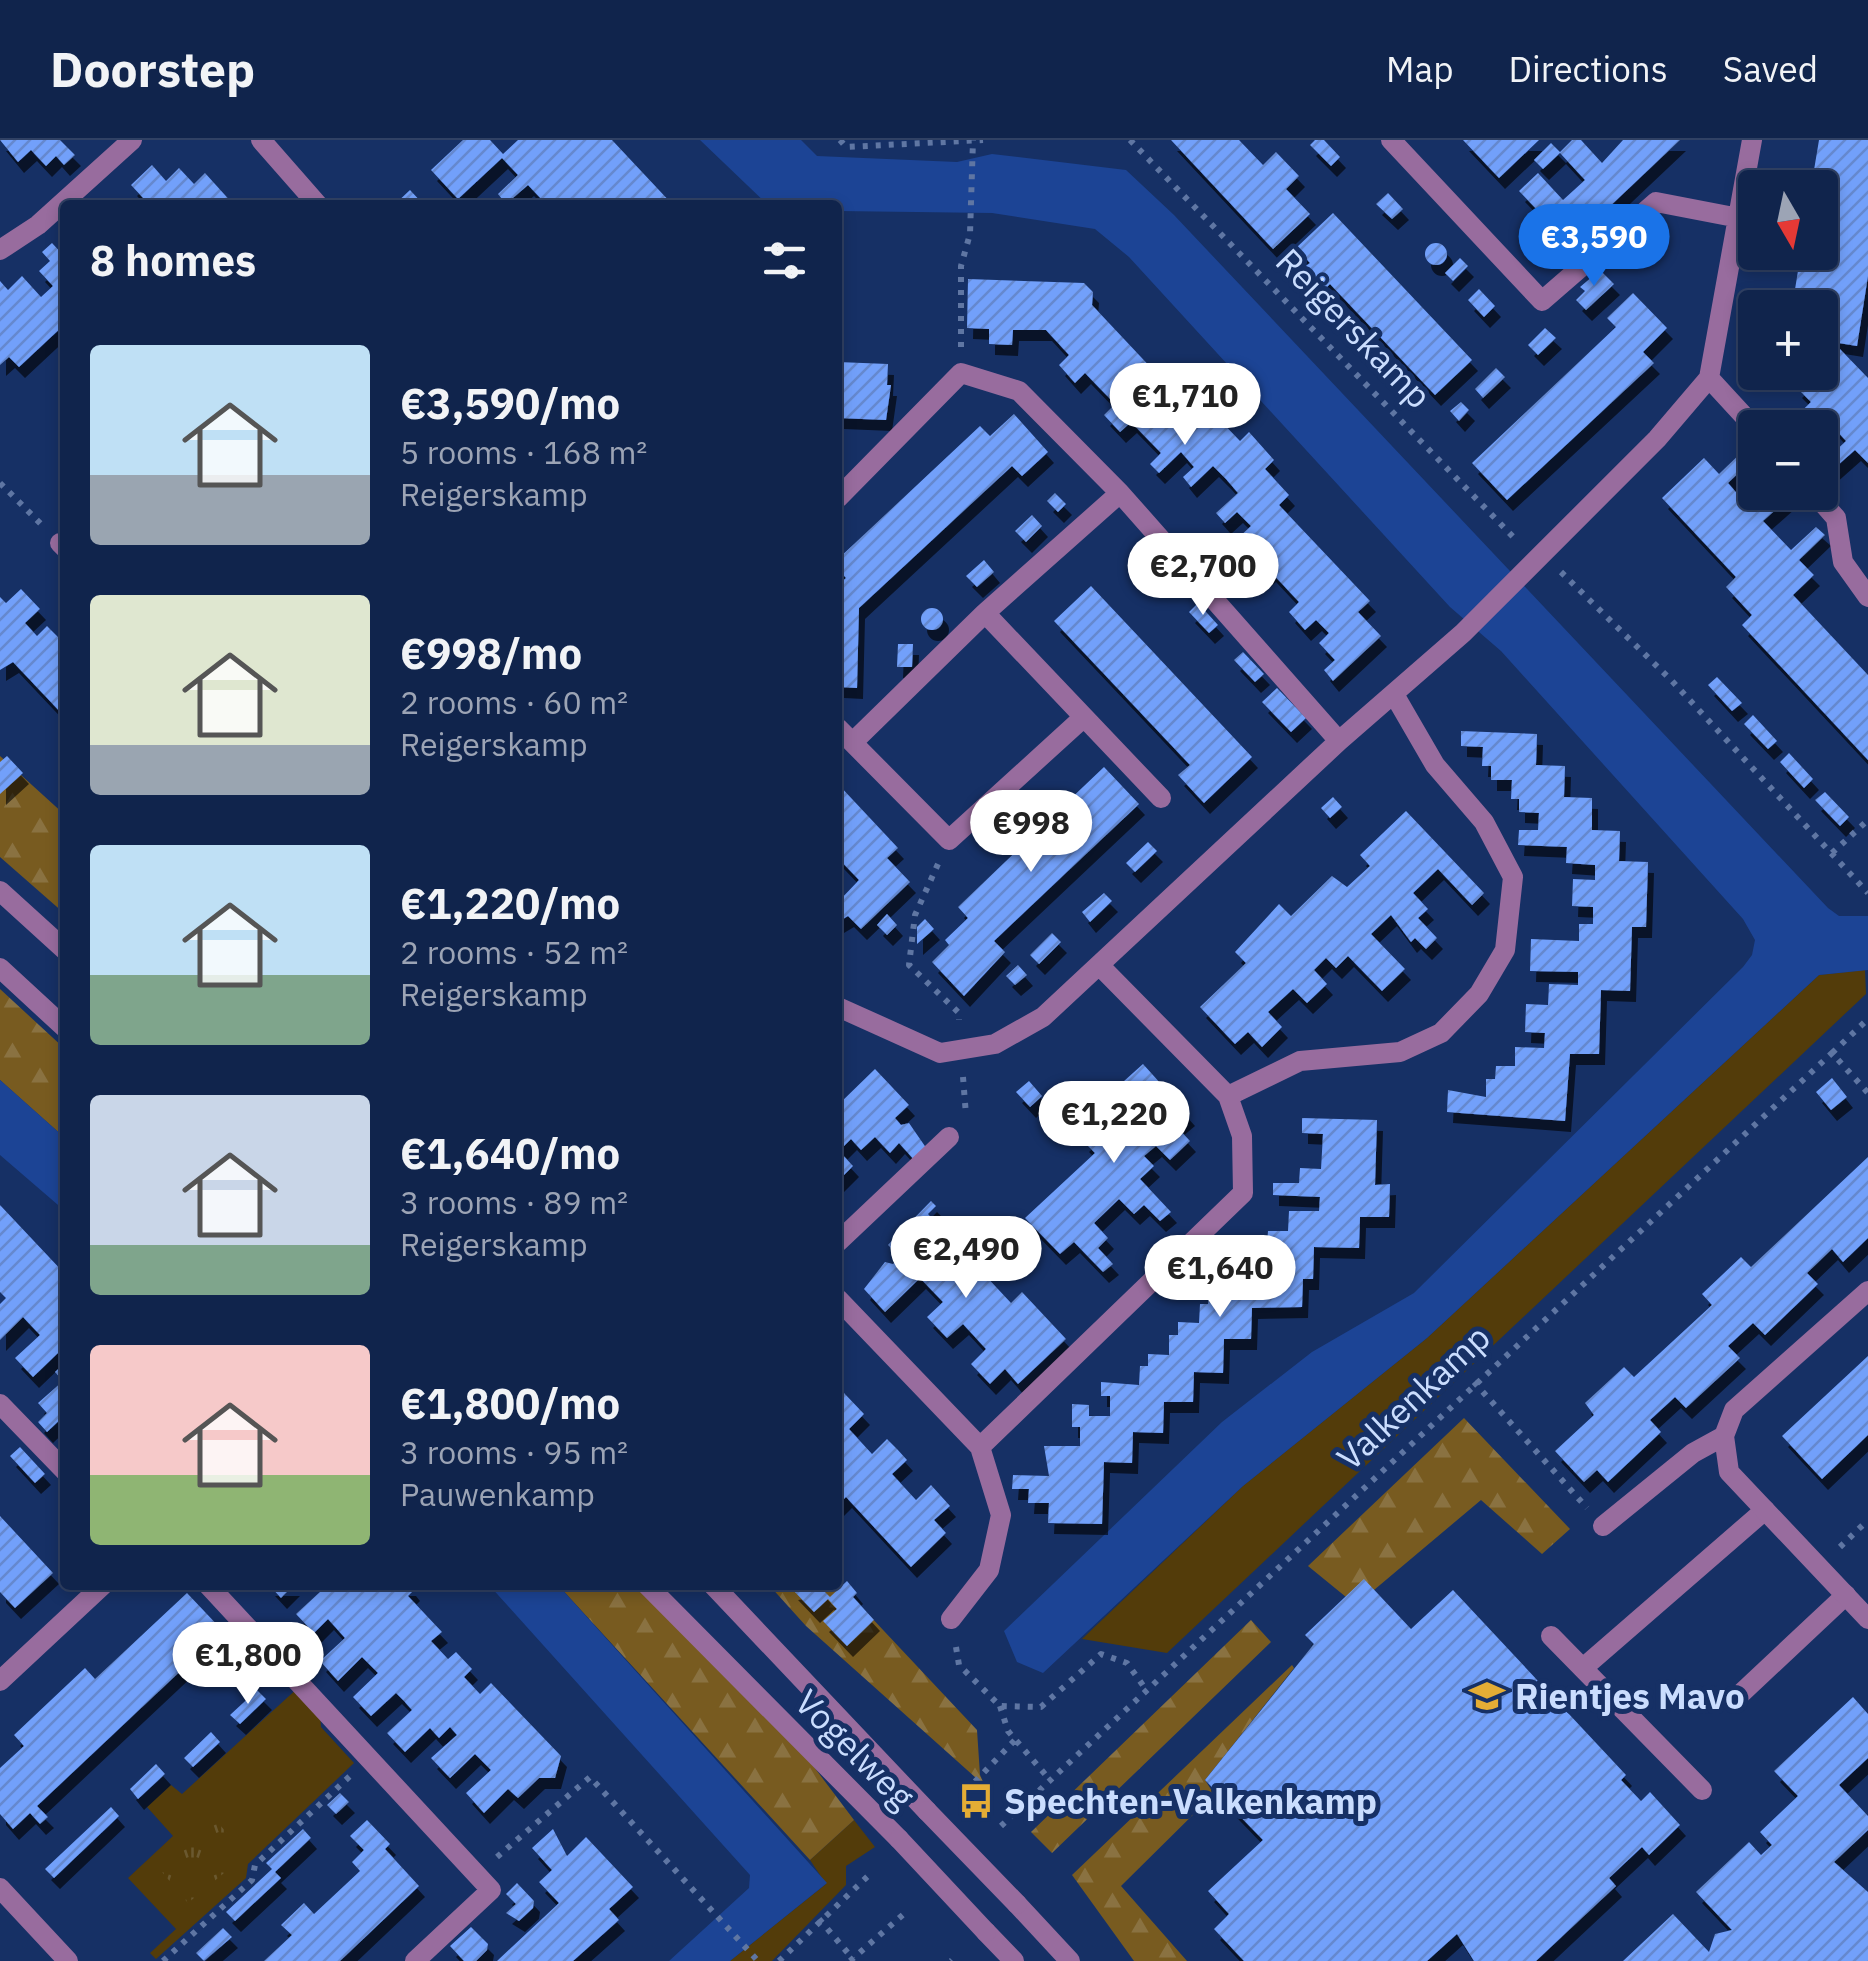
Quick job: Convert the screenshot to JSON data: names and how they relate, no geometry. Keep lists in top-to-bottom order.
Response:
{
  "streets": {
    "street": ["Vogelweg"],
    "path": ["Reigerskamp", "Valkenkamp"]
  },
  "places": {
    "school or university": ["Rientjes Mavo"],
    "bus stop": ["Spechten-Valkenkamp"]
  },
  "north": "bottom",
  "page": {
    "header": "Doorstep",
    "nav": ["Map", "Directions", "Saved"],
    "map_buttons": ["+", "−"],
    "heading": "8 homes",
    "price": [
      "€3,590",
      "€1,710",
      "€2,700",
      "€998",
      "€1,220",
      "€2,490",
      "€1,640",
      "€1,800"
    ],
    "list": [
      {
        "name": "€3,590/mo",
        "note": "5 rooms · 168 m² · Reigerskamp"
      },
      {
        "name": "€998/mo",
        "note": "2 rooms · 60 m² · Reigerskamp"
      },
      {
        "name": "€1,220/mo",
        "note": "2 rooms · 52 m² · Reigerskamp"
      },
      {
        "name": "€1,640/mo",
        "note": "3 rooms · 89 m² · Reigerskamp"
      },
      {
        "name": "€1,800/mo",
        "note": "3 rooms · 95 m² · Pauwenkamp"
      }
    ]
  }
}
